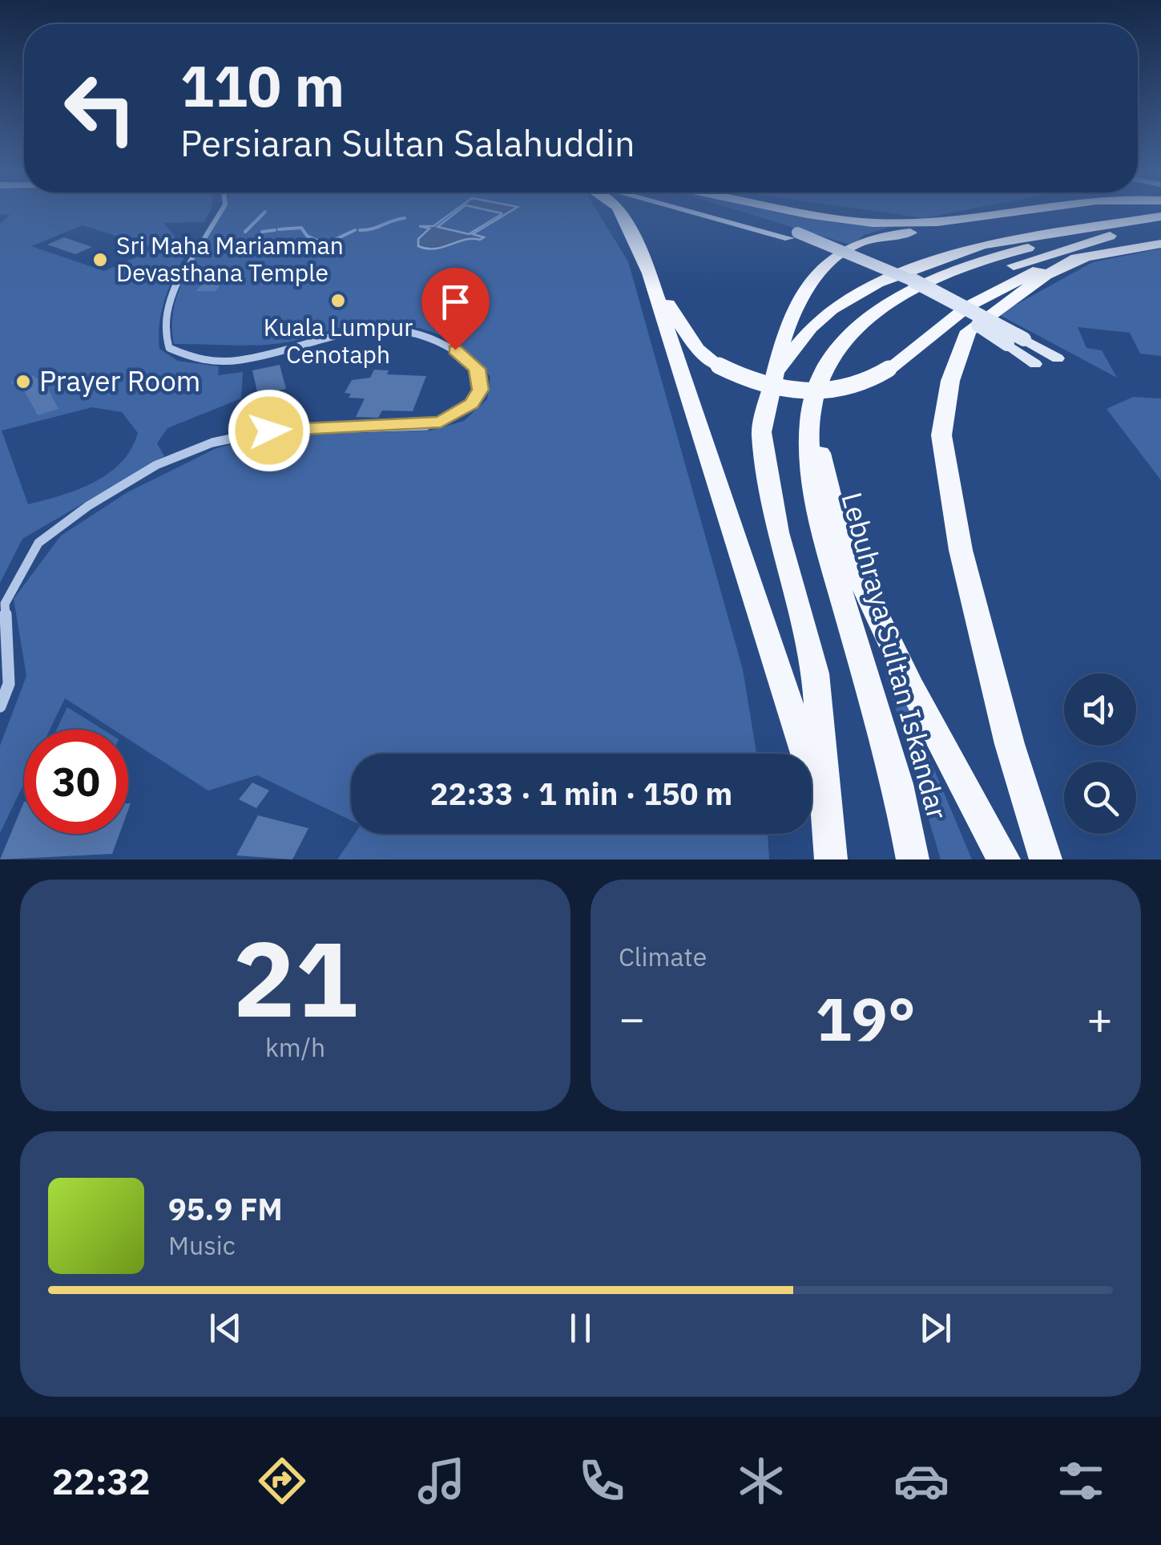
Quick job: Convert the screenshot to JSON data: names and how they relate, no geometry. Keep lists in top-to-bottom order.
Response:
{
  "streets": {
    "main road": ["Lebuhraya Sultan Iskandar"]
  },
  "places": ["Sri Maha Mariamman Devasthana Temple", "Kuala Lumpur Cenotaph", "Prayer Room"],
  "page": {
    "turn": ["110 m", "Persiaran Sultan Salahuddin"],
    "limit": "30",
    "trip": "22:33 · 1 min · 150 m",
    "tile": [
      ["21", "km/h"],
      "Climate"
    ],
    "heat": ["−", "19°", "+"],
    "song": ["95.9 FM", "Music"],
    "tabs": "22:32"
  }
}
